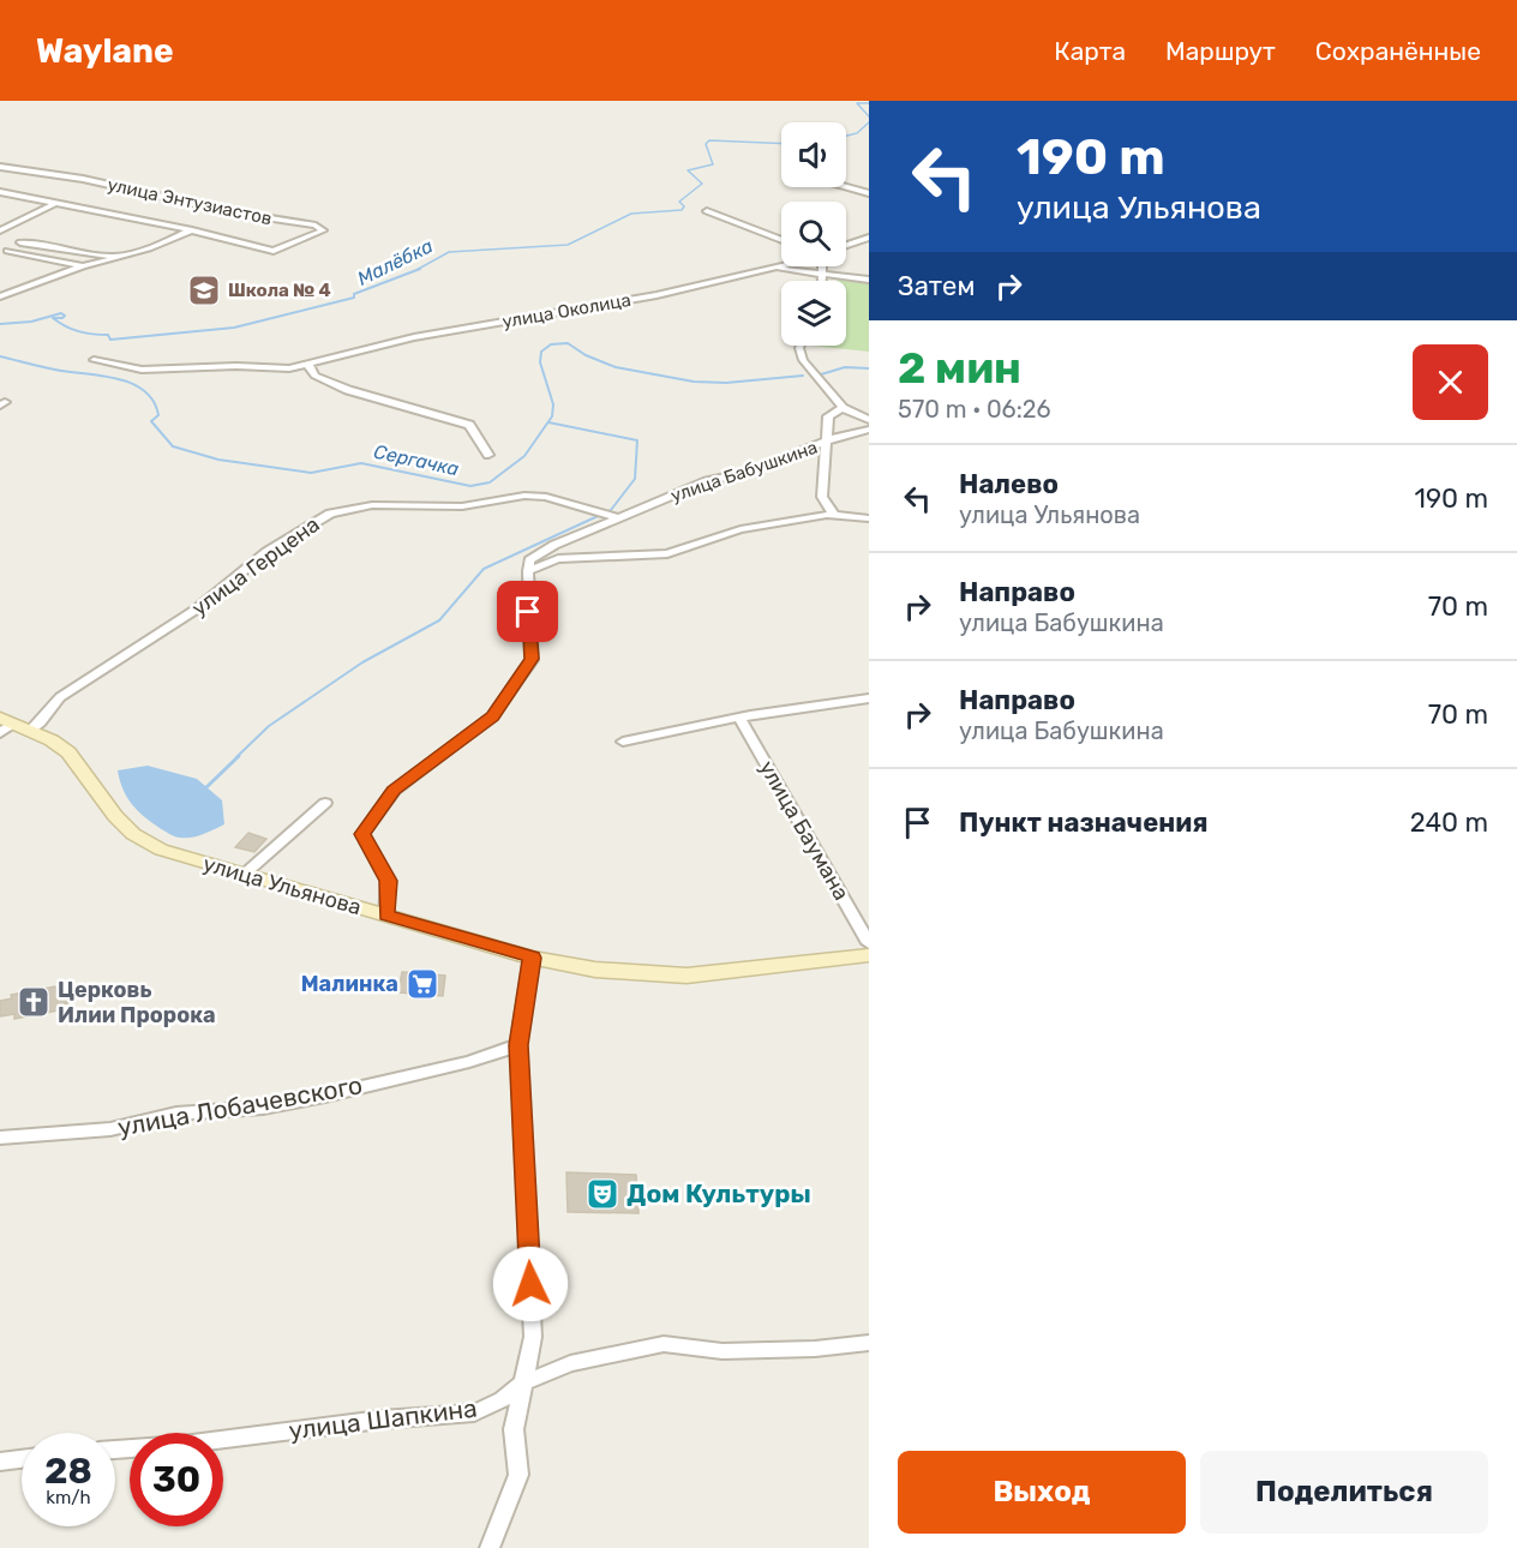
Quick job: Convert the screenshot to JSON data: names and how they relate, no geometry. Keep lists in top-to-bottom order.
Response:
{
  "streets": {
    "main road": ["улица Ульянова"],
    "street": [
      "улица Энтузиастов",
      "улица Околица",
      "улица Бабушкина",
      "улица Герцена",
      "улица Баумана",
      "улица Лобачевского",
      "улица Шапкина"
    ]
  },
  "crossings": [
    ["улица Бабушкина", "улица Герцена"],
    ["улица Герцена", "улица Ульянова"]
  ],
  "water": ["Малёбка", "Сергачка"],
  "places": {
    "school or university": ["Школа № 4"],
    "supermarket": ["Малинка"],
    "church": ["Церковь Илии Пророка"],
    "theatre": ["Дом Культуры"]
  },
  "page": {
    "header": "Waylane",
    "nav": ["Карта", "Маршрут", "Сохранённые"],
    "turn": ["190 m", "улица Ульянова"],
    "then": "Затем",
    "heading": ["2 мин", "570 m · 06:26"],
    "list": [
      {
        "name": "Налево",
        "note": "улица Ульянова",
        "value": "190 m"
      },
      {
        "name": "Направо",
        "note": "улица Бабушкина",
        "value": "70 m"
      },
      {
        "name": "Направо",
        "note": "улица Бабушкина",
        "value": "70 m"
      },
      {
        "name": "Пункт назначения",
        "value": "240 m"
      }
    ],
    "speed": "28 km/h",
    "limit": "30",
    "buttons": ["Выход", "Поделиться"]
  }
}
